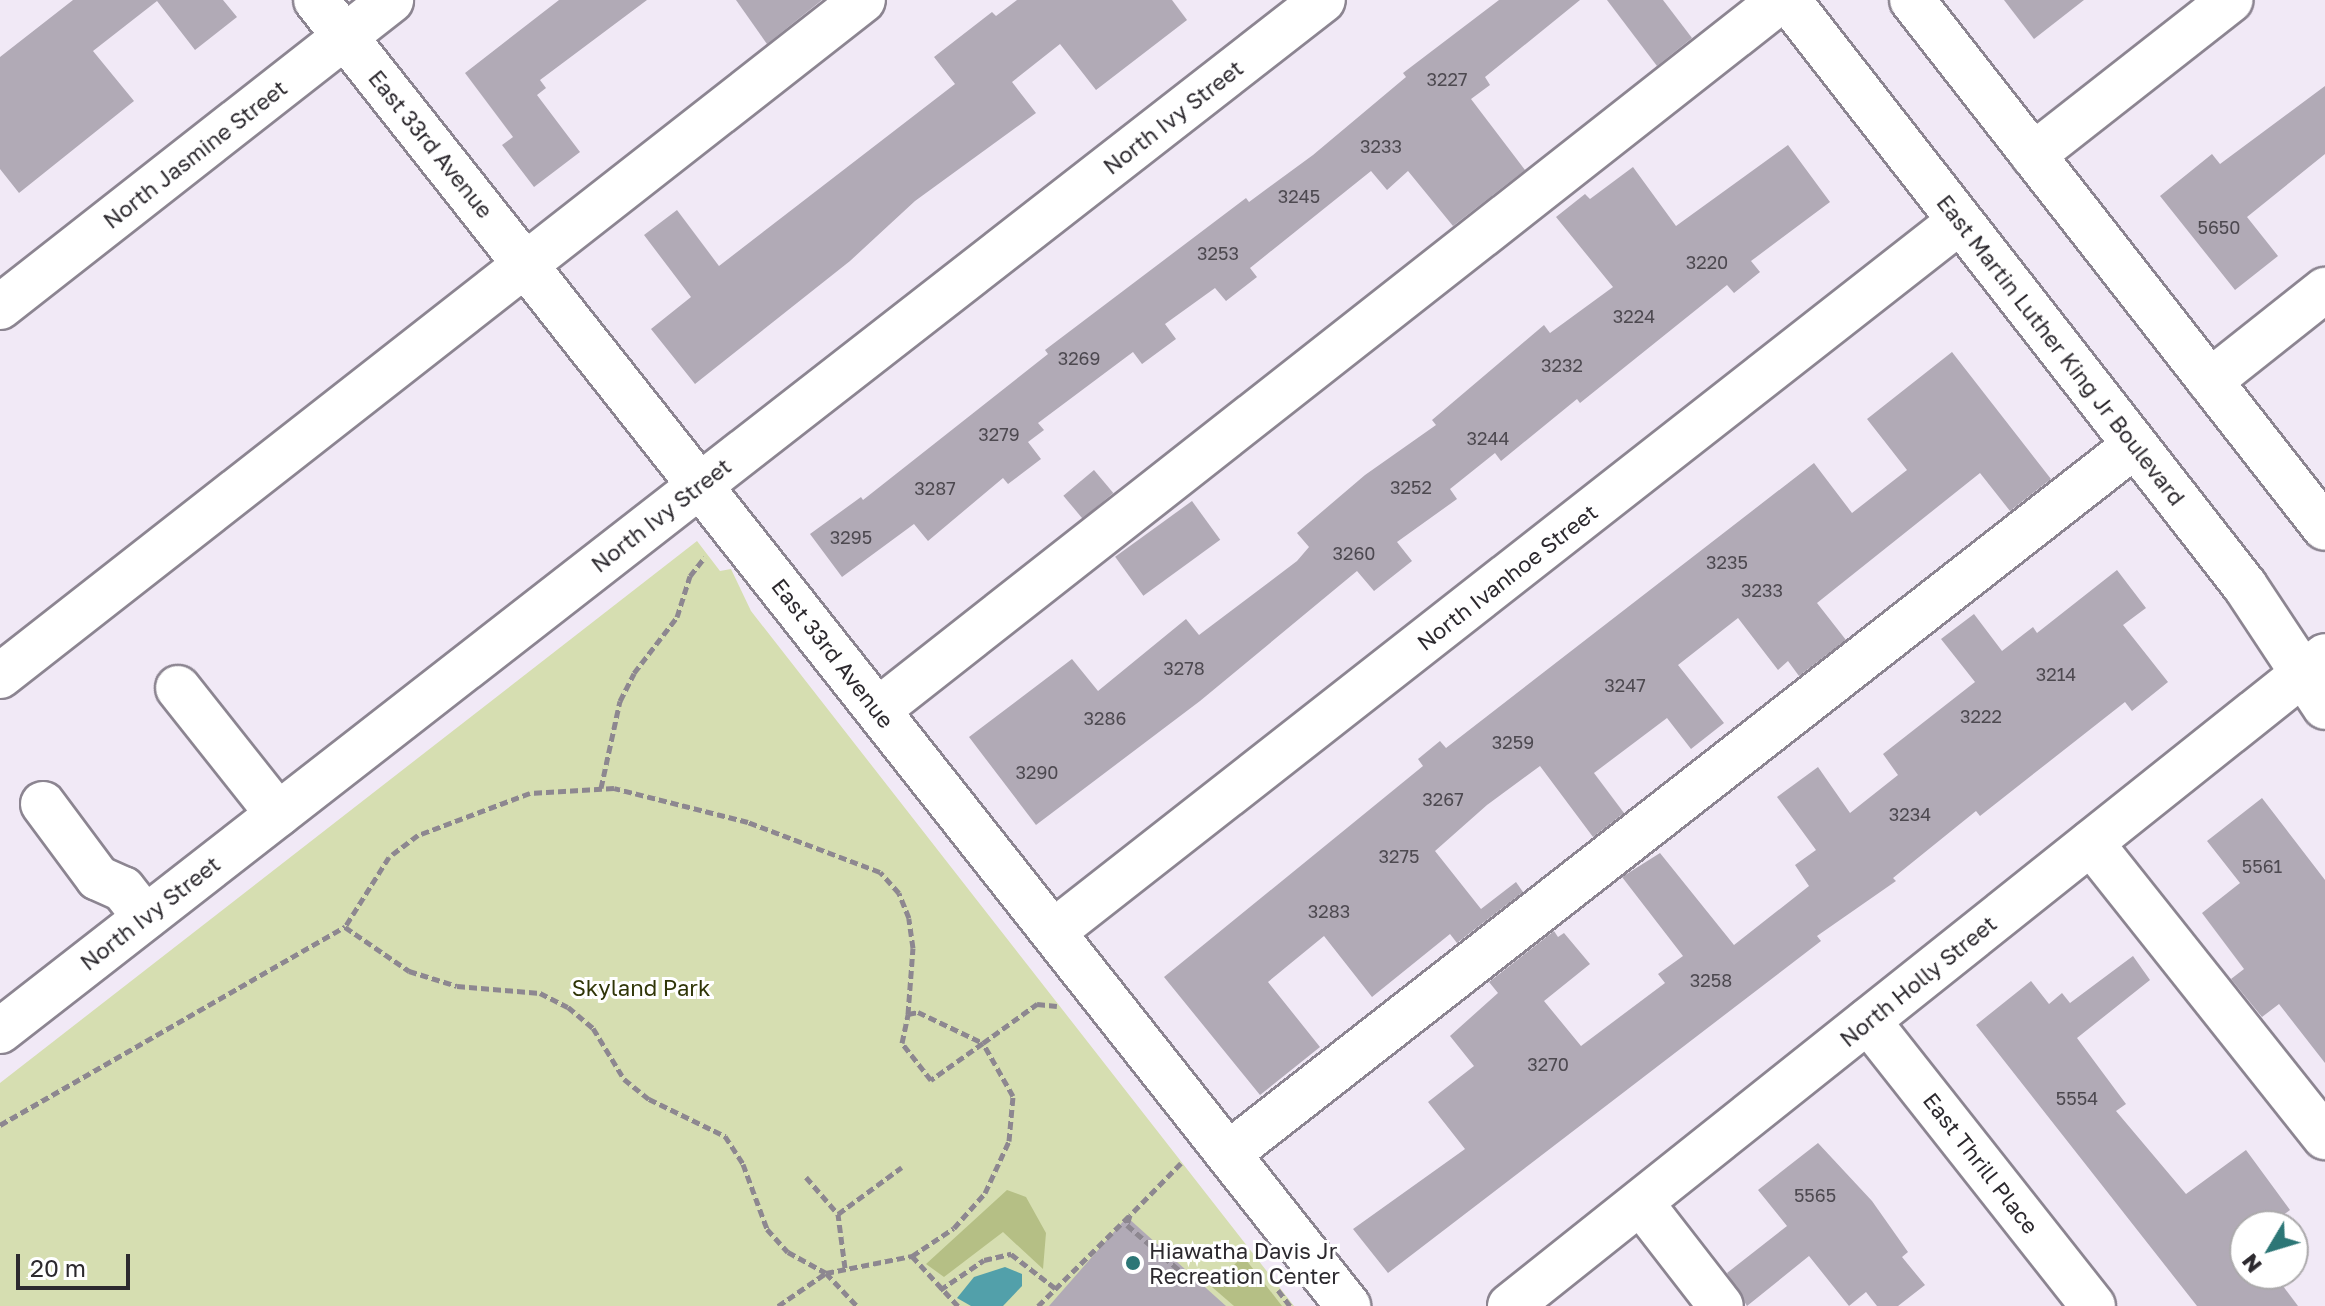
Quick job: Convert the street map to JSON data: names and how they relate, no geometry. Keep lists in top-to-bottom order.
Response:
{
  "streets": {
    "street": [
      "North Ivy Street",
      "East 33rd Avenue",
      "North Jasmine Street",
      "East Martin Luther King Jr Boulevard",
      "North Ivanhoe Street",
      "North Holly Street",
      "East Thrill Place"
    ]
  },
  "crossings": [
    ["North Ivy Street", "East 33rd Avenue"],
    ["East 33rd Avenue", "North Jasmine Street"],
    ["East 33rd Avenue", "North Ivanhoe Street"],
    ["East Martin Luther King Jr Boulevard", "North Ivanhoe Street"],
    ["East Martin Luther King Jr Boulevard", "North Holly Street"],
    ["North Holly Street", "East Thrill Place"]
  ],
  "parks": ["Skyland Park"],
  "places": ["Hiawatha Davis Jr Recreation Center"],
  "house_numbers": [
    "3227",
    "3233",
    "3245",
    "5650",
    "3253",
    "3220",
    "3224",
    "3269",
    "3232",
    "3279",
    "3244",
    "3252",
    "3287",
    "3295",
    "3260",
    "3235",
    "3233",
    "3278",
    "3214",
    "3247",
    "3222",
    "3286",
    "3259",
    "3290",
    "3267",
    "3234",
    "3275",
    "5561",
    "3283",
    "3258",
    "3270",
    "5554",
    "5565"
  ],
  "scale_bar": "20 m",
  "north": "bottom left"
}
